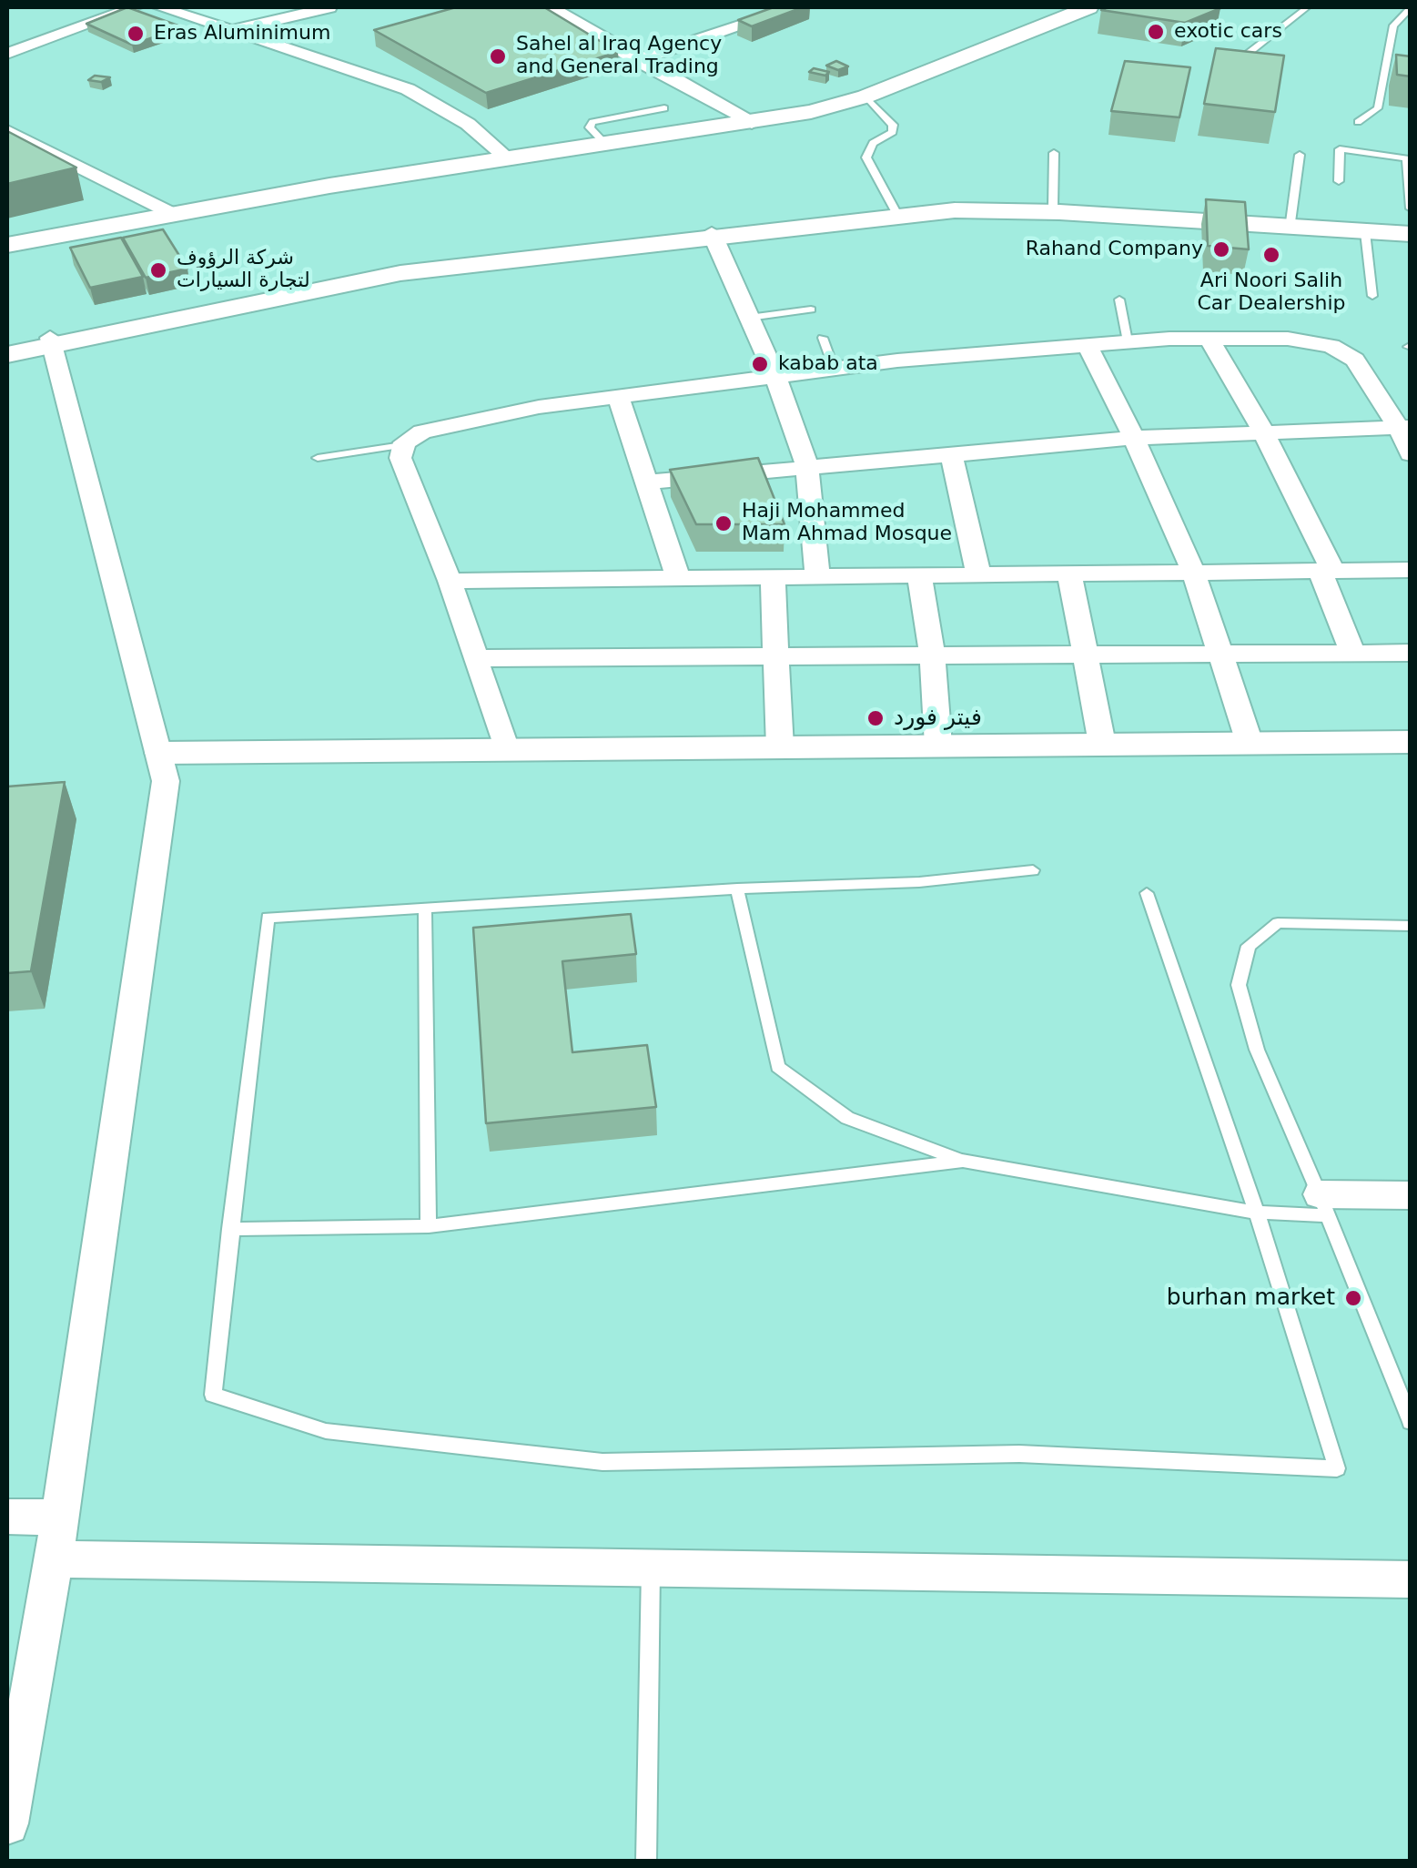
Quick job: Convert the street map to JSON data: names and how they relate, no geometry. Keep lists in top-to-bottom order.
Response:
{
  "places": [
    "exotic cars",
    "Eras Aluminimum",
    "Sahel al Iraq Agency and General Trading",
    "Rahand Company",
    "Ari Noori Salih Car Dealership",
    "شركة الرؤوف لتجارة السيارات",
    "kabab ata",
    "Haji Mohammed Mam Ahmad Mosque",
    "فيتر فورد",
    "burhan market"
  ]
}
